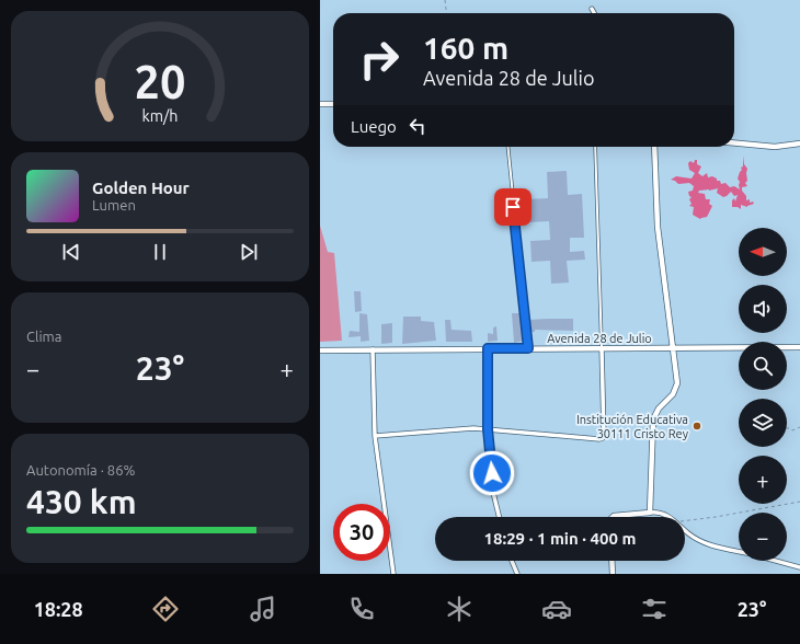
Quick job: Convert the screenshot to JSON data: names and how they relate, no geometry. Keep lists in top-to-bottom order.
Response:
{
  "streets": {
    "street": ["Avenida 28 de Julio"]
  },
  "places": ["Institución Educativa 30111 Cristo Rey"],
  "north": "left",
  "page": {
    "turn": ["160 m", "Avenida 28 de Julio"],
    "then": "Luego",
    "song": ["Golden Hour", "Lumen"],
    "map_buttons": ["+", "−"],
    "tile": [
      "Clima",
      ["Autonomía · 86%", "430 km"]
    ],
    "heat": ["−", "23°", "+"],
    "limit": "30",
    "trip": "18:29 · 1 min · 400 m",
    "tabs": ["18:28", "23°"],
    "gauge": ["20", "km/h"]
  }
}
